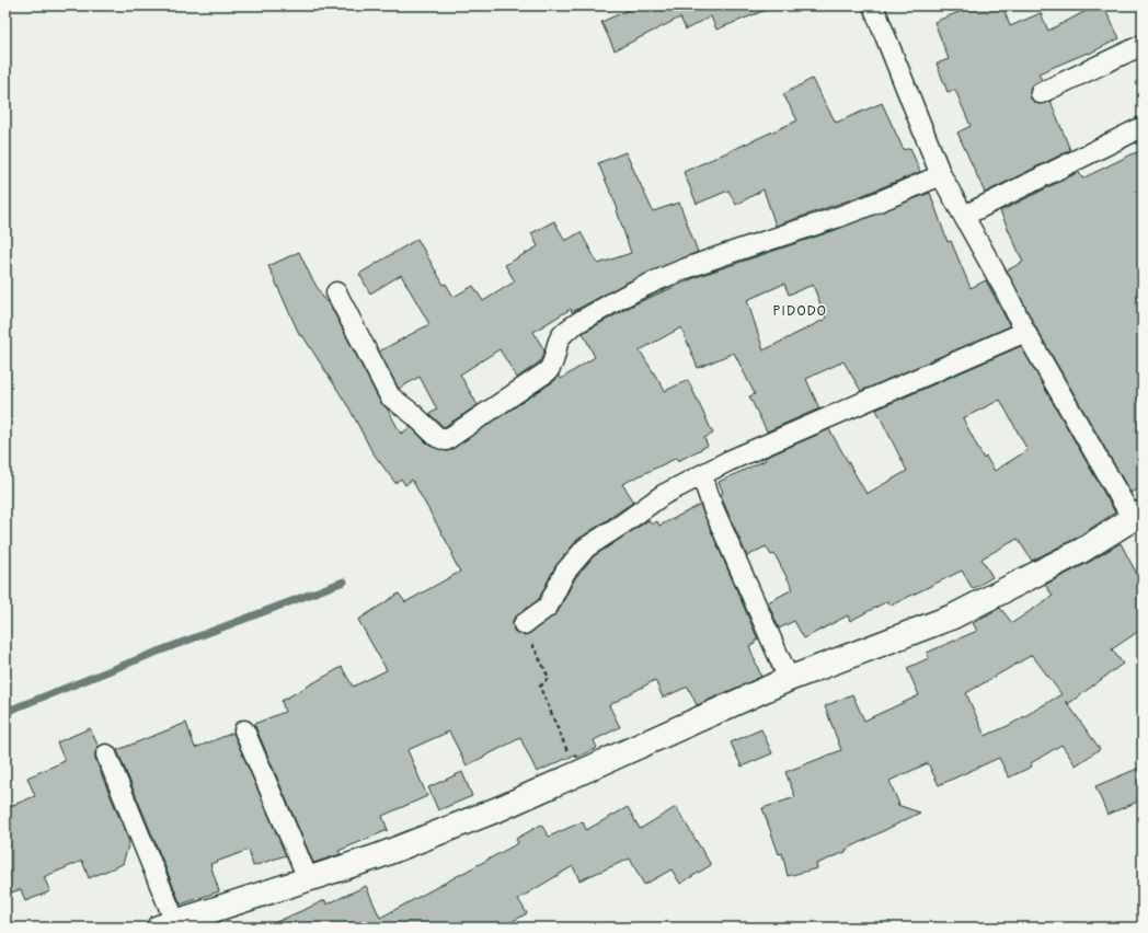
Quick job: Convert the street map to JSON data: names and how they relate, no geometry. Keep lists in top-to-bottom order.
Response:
{
  "districts": ["PIDODO"]
}
